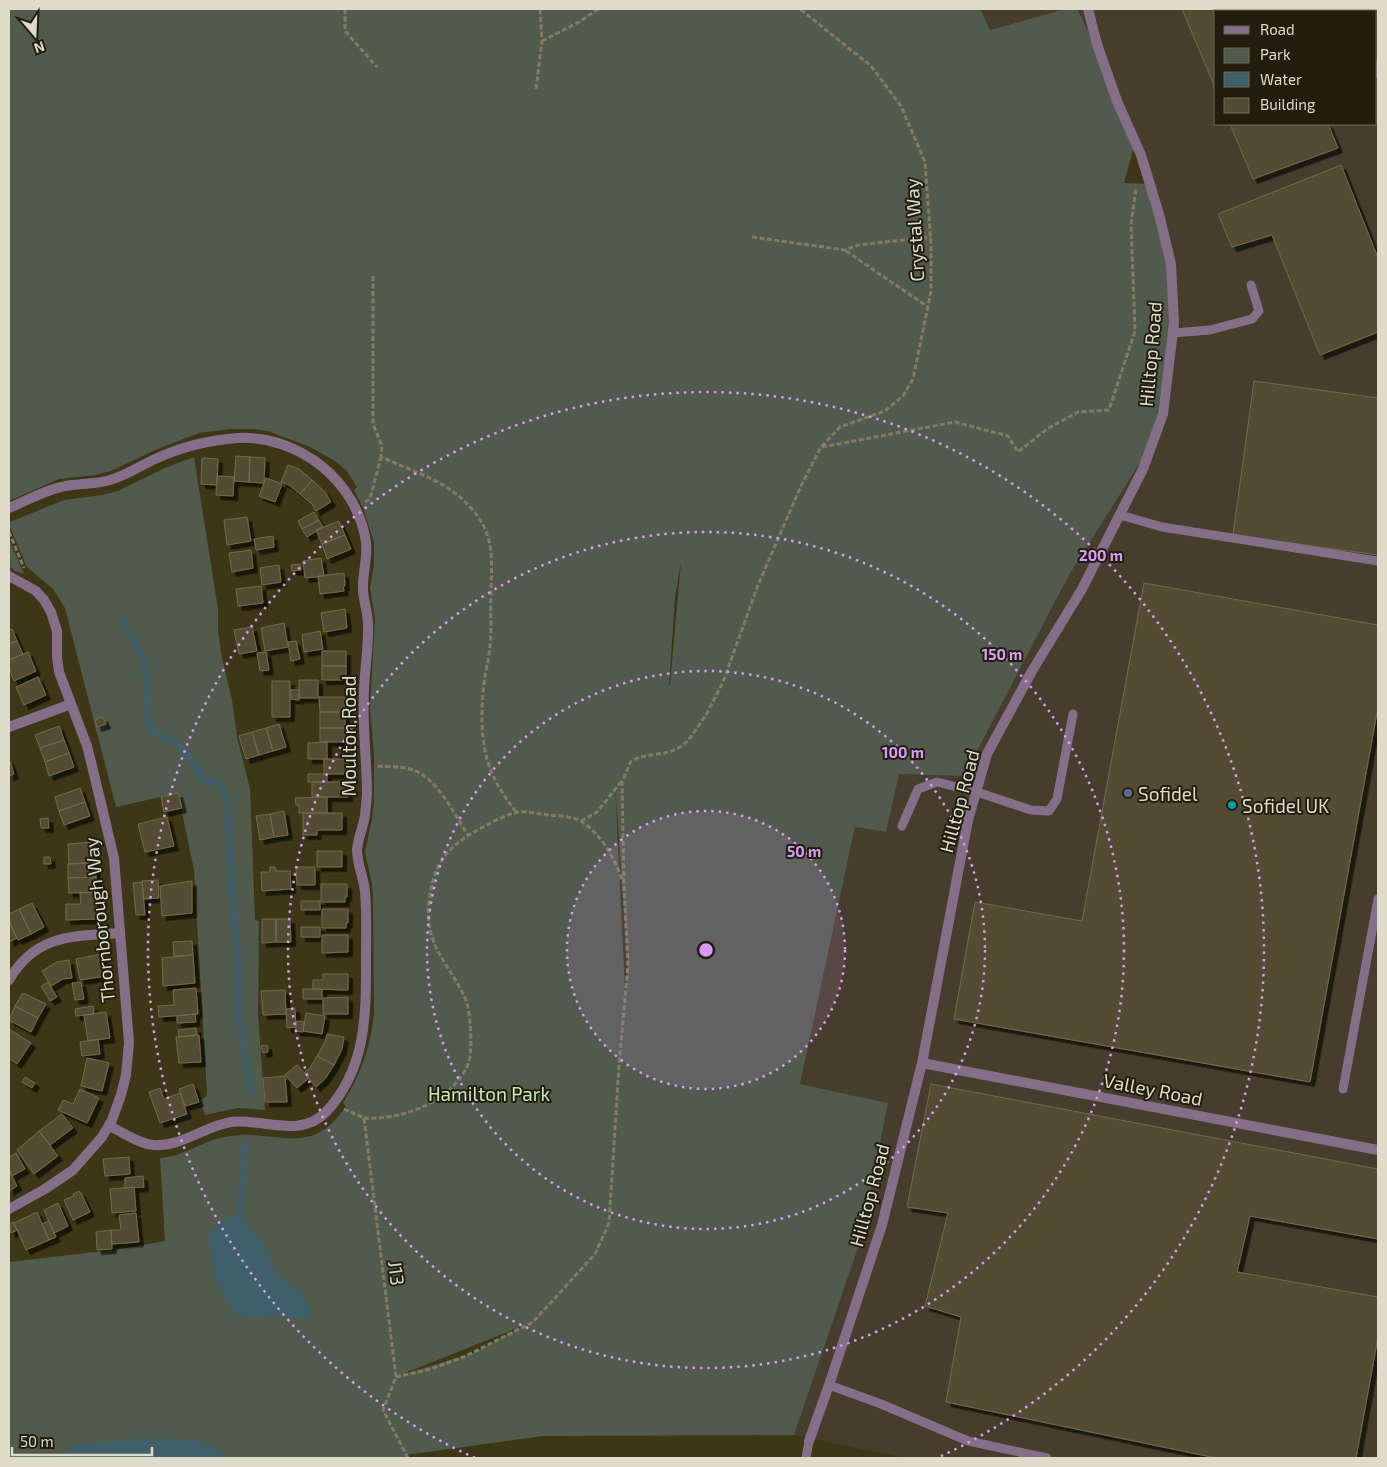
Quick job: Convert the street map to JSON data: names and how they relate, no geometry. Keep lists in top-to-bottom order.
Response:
{
  "streets": {
    "street": [
      "Hilltop Road",
      "Moulton Road",
      "Thornborough Way",
      "Valley Road"
    ],
    "path": ["Crystal Way", "J13"]
  },
  "crossings": [
    ["Hilltop Road", "Valley Road"],
    ["Moulton Road", "Thornborough Way"]
  ],
  "parks": ["Hamilton Park"],
  "places": ["Sofidel", "Sofidel UK"],
  "legend": [
    "Road",
    "Park",
    "Water",
    "Building"
  ],
  "scale_bar": "50 m",
  "north": "bottom",
  "rings": [
    "200 m",
    "150 m",
    "100 m",
    "50 m"
  ]
}
